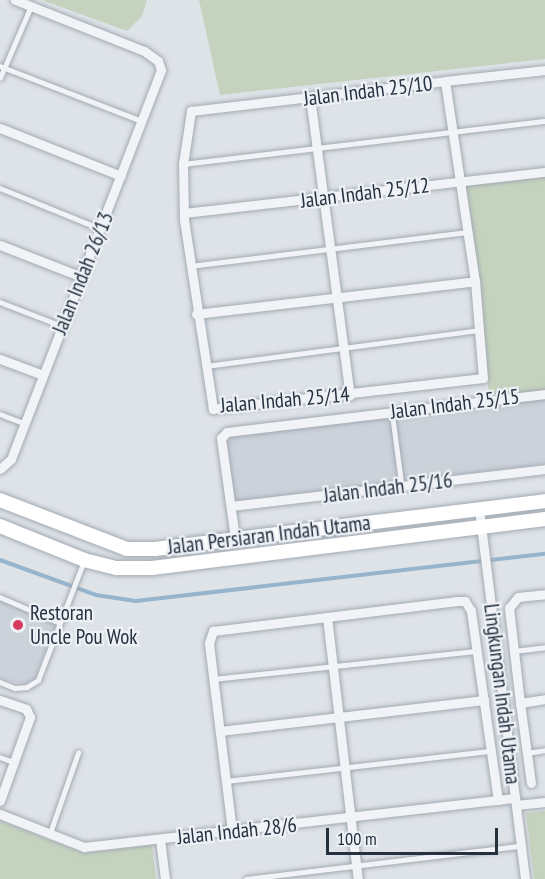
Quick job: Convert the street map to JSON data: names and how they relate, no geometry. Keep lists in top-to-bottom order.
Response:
{
  "streets": {
    "main road": ["Jalan Persiaran Indah Utama"],
    "street": [
      "Jalan Indah 25/10",
      "Jalan Indah 25/12",
      "Jalan Indah 26/13",
      "Jalan Indah 25/14",
      "Jalan Indah 25/15",
      "Jalan Indah 25/16",
      "Lingkungan Indah Utama",
      "Jalan Indah 28/6"
    ]
  },
  "crossings": [
    ["Jalan Indah 25/10", "Jalan Indah 25/14"],
    ["Jalan Indah 25/12", "Jalan Indah 25/14"],
    ["Jalan Indah 25/15", "Jalan Indah 25/16"],
    ["Jalan Persiaran Indah Utama", "Lingkungan Indah Utama"],
    ["Lingkungan Indah Utama", "Jalan Indah 28/6"]
  ],
  "places": ["Restoran Uncle Pou Wok"],
  "scale_bar": "100 m"
}
